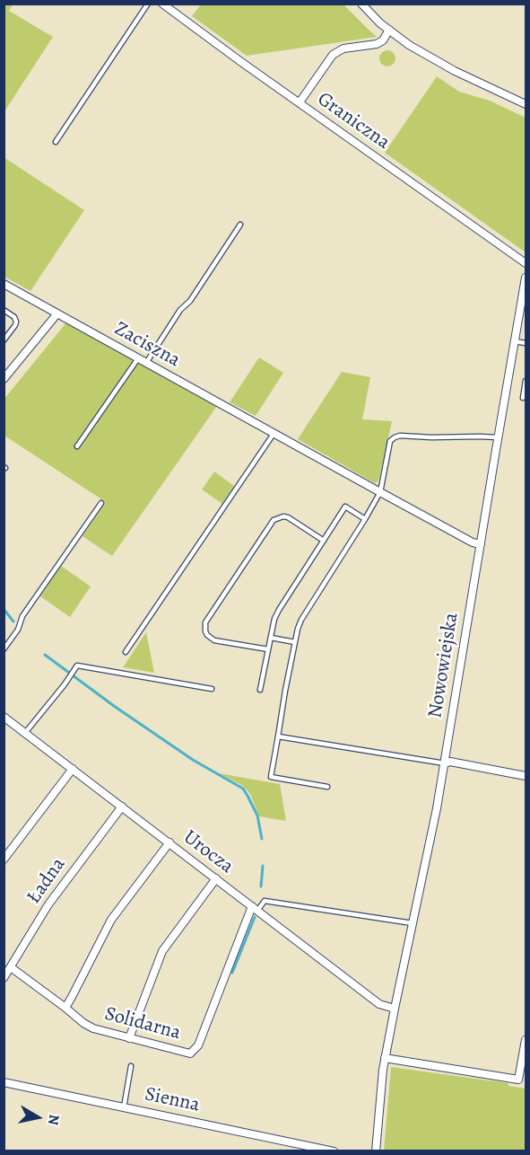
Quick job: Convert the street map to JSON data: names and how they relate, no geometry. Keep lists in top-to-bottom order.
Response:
{
  "streets": {
    "street": [
      "Graniczna",
      "Zaciszna",
      "Nowowiejska",
      "Urocza",
      "Ładna",
      "Solidarna",
      "Sienna"
    ]
  },
  "crossings": [
    ["Zaciszna", "Nowowiejska"],
    ["Nowowiejska", "Urocza"],
    ["Urocza", "Ładna"],
    ["Urocza", "Solidarna"],
    ["Ładna", "Solidarna"]
  ],
  "north": "right"
}
